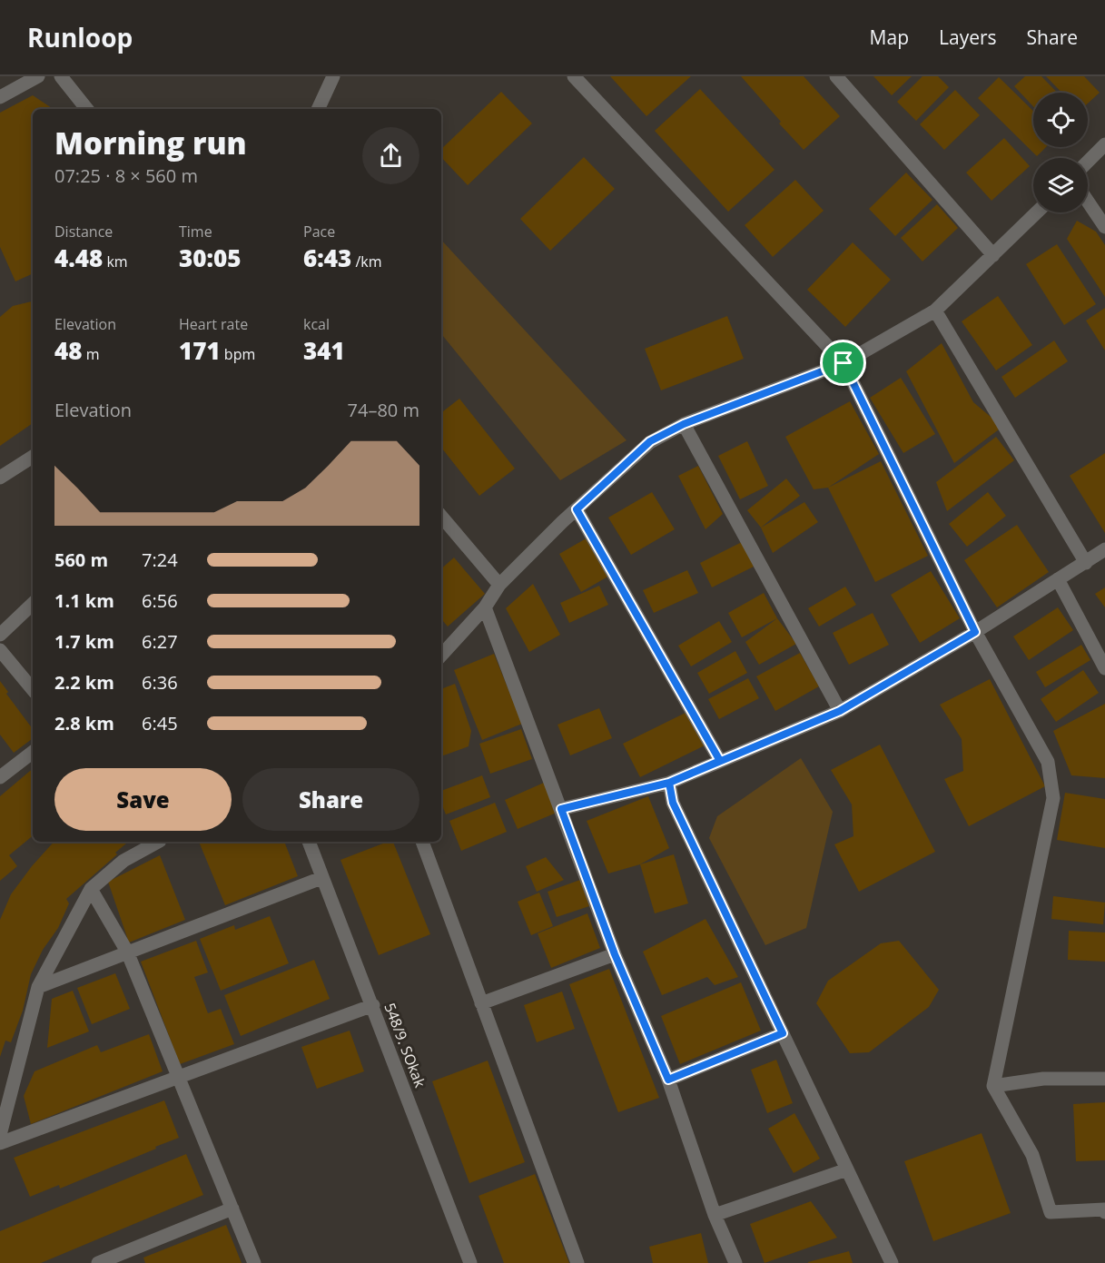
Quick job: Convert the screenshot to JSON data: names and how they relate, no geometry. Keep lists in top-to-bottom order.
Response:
{
  "streets": {
    "street": ["548/9. SOkak"]
  },
  "page": {
    "header": "Runloop",
    "nav": ["Map", "Layers", "Share"],
    "heading": ["Morning run", "07:25 · 8 × 560 m"],
    "stats": [
      ["Distance", "4.48 km"],
      ["Time", "30:05"],
      ["Pace", "6:43 /km"],
      ["Elevation", "48 m"],
      ["Heart rate", "171 bpm"],
      ["kcal", "341"]
    ],
    "chart": ["Elevation", "74–80 m"],
    "list": [
      {
        "name": "560 m",
        "note": "7:24"
      },
      {
        "name": "1.1 km",
        "note": "6:56"
      },
      {
        "name": "1.7 km",
        "note": "6:27"
      },
      {
        "name": "2.2 km",
        "note": "6:36"
      },
      {
        "name": "2.8 km",
        "note": "6:45"
      }
    ],
    "buttons": ["Save", "Share"]
  }
}
